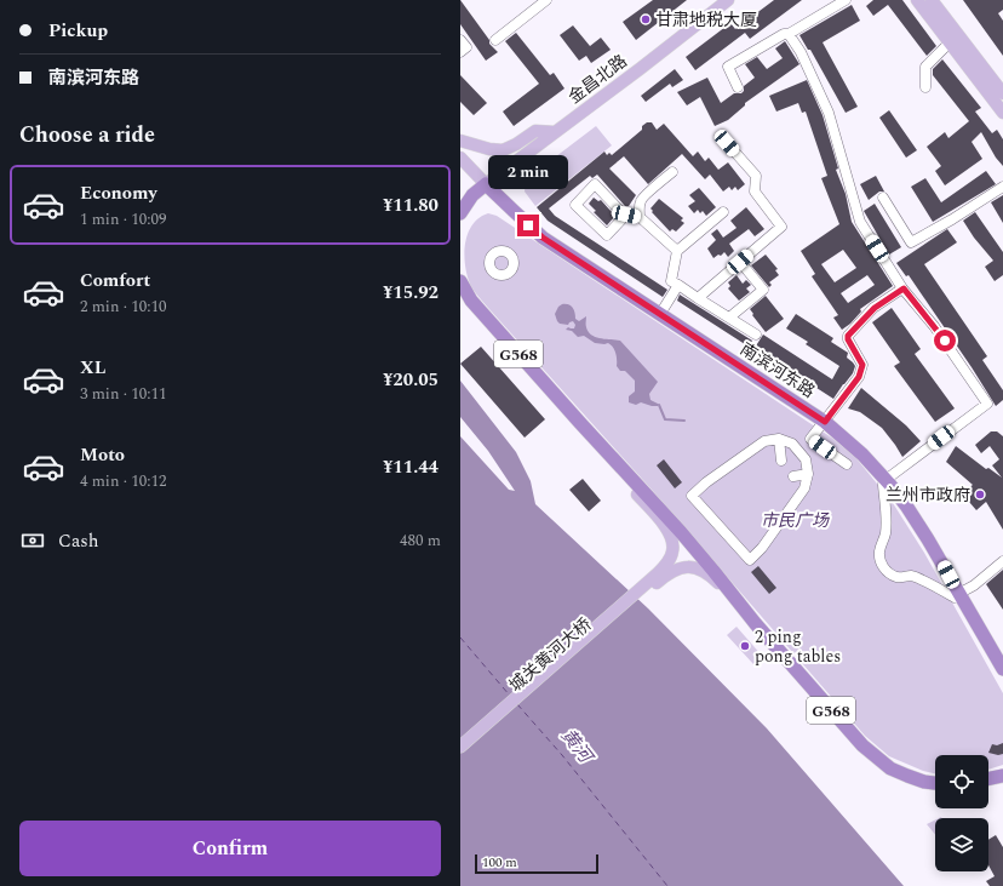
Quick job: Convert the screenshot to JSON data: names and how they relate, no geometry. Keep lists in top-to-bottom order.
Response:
{
  "streets": {
    "highway": ["G568", "南滨河东路"],
    "main road": ["金昌北路", "城关黄河大桥"]
  },
  "crossings": [
    ["金昌北路", "南滨河东路"]
  ],
  "water": ["黄河"],
  "parks": ["市民广场"],
  "places": ["甘肃地税大厦", "兰州市政府", "2 ping pong tables"],
  "scale_bar": "100 m",
  "page": {
    "banner": ["Pickup", "南滨河东路"],
    "heading": "Choose a ride",
    "bubble": "2 min",
    "list": [
      {
        "name": "Economy",
        "note": "1 min · 10:09",
        "value": "¥11.80"
      },
      {
        "name": "Comfort",
        "note": "2 min · 10:10",
        "value": "¥15.92"
      },
      {
        "name": "XL",
        "note": "3 min · 10:11",
        "value": "¥20.05"
      },
      {
        "name": "Moto",
        "note": "4 min · 10:12",
        "value": "¥11.44"
      }
    ],
    "pay": ["Cash", "480 m"],
    "buttons": "Confirm",
    "scale": "100 m"
  }
}
